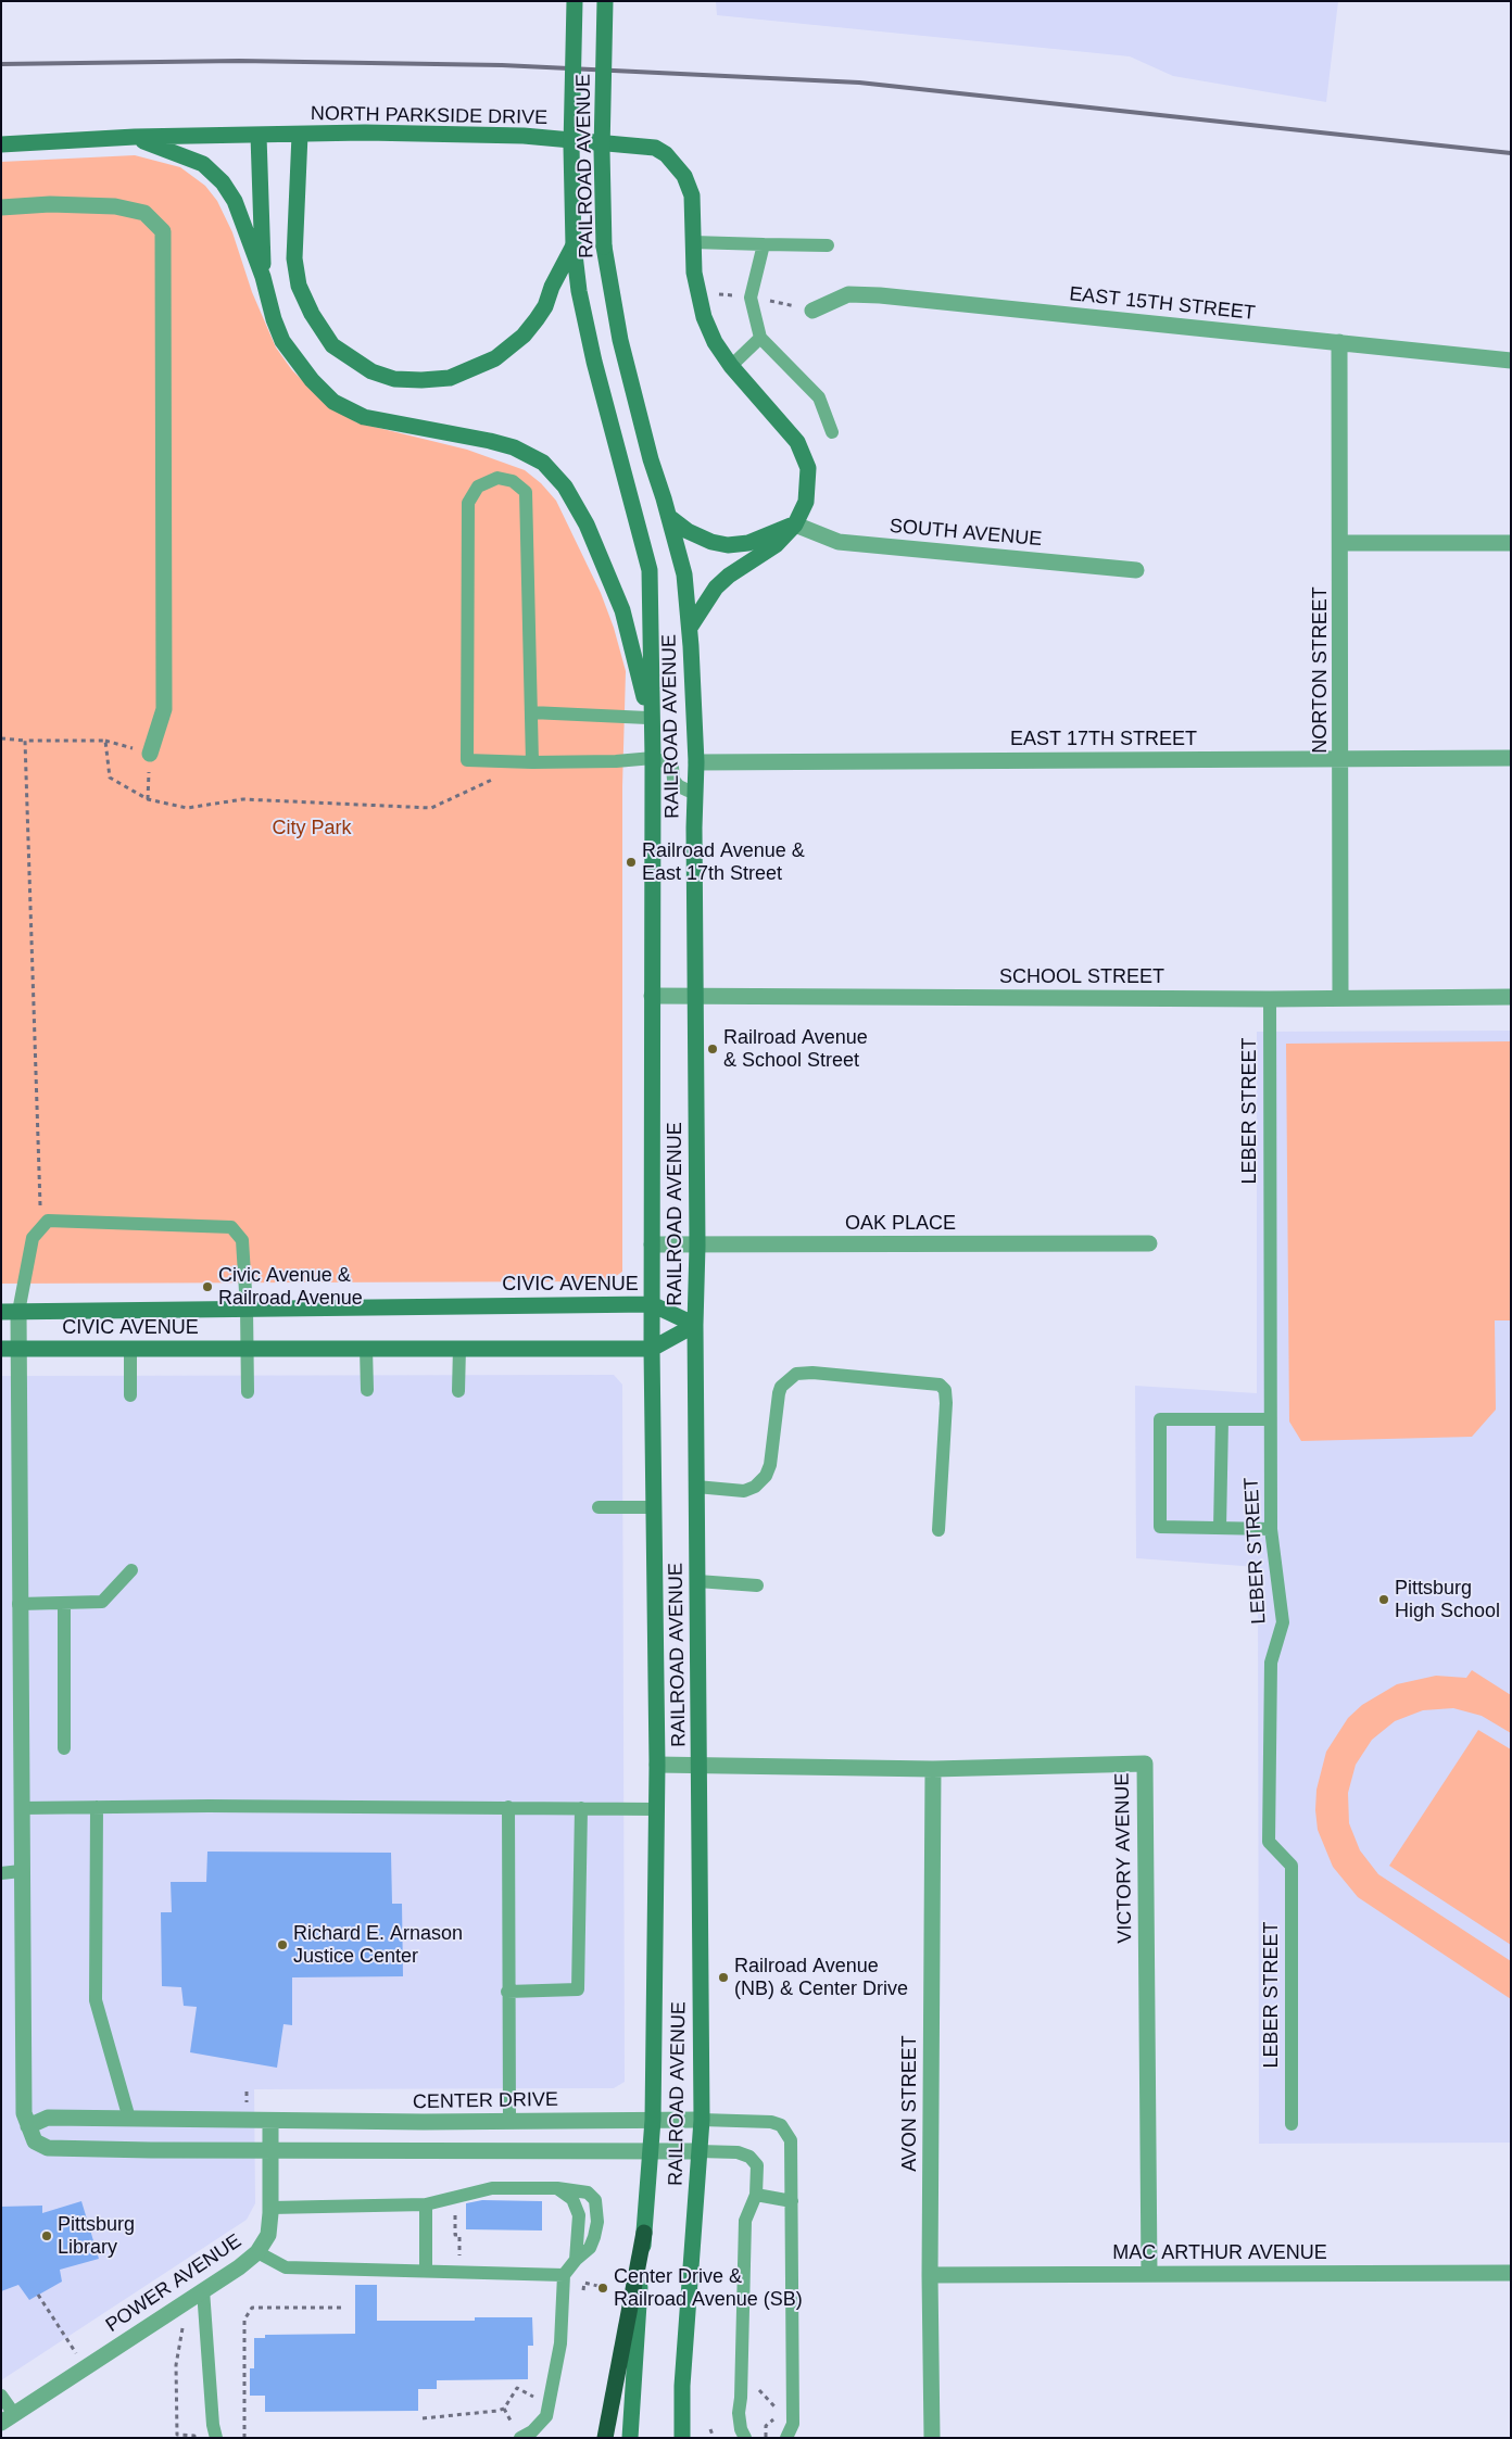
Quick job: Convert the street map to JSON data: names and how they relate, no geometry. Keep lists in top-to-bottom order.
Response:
{
  "streets": {
    "main road": ["NORTH PARKSIDE DRIVE", "RAILROAD AVENUE", "CIVIC AVENUE"],
    "street": [
      "EAST 15TH STREET",
      "SOUTH AVENUE",
      "NORTON STREET",
      "EAST 17TH STREET",
      "SCHOOL STREET",
      "OAK PLACE",
      "VICTORY AVENUE",
      "CENTER DRIVE",
      "AVON STREET",
      "MAC ARTHUR AVENUE",
      "POWER AVENUE"
    ],
    "lane": ["LEBER STREET"]
  },
  "crossings": [
    ["NORTH PARKSIDE DRIVE", "RAILROAD AVENUE"],
    ["NORTH PARKSIDE DRIVE", "SOUTH AVENUE"],
    ["RAILROAD AVENUE", "EAST 17TH STREET"],
    ["RAILROAD AVENUE", "SCHOOL STREET"],
    ["RAILROAD AVENUE", "OAK PLACE"],
    ["RAILROAD AVENUE", "CIVIC AVENUE"],
    ["RAILROAD AVENUE", "VICTORY AVENUE"],
    ["RAILROAD AVENUE", "CENTER DRIVE"],
    ["EAST 15TH STREET", "NORTON STREET"],
    ["NORTON STREET", "EAST 17TH STREET"],
    ["NORTON STREET", "SCHOOL STREET"],
    ["SCHOOL STREET", "LEBER STREET"],
    ["VICTORY AVENUE", "AVON STREET"],
    ["VICTORY AVENUE", "MAC ARTHUR AVENUE"],
    ["CENTER DRIVE", "POWER AVENUE"],
    ["AVON STREET", "MAC ARTHUR AVENUE"]
  ],
  "parks": ["City Park"],
  "places": [
    "Railroad Avenue & East 17th Street",
    "Railroad Avenue & School Street",
    "Civic Avenue & Railroad Avenue",
    "Pittsburg High School",
    "Richard E. Arnason Justice Center",
    "Railroad Avenue (NB) & Center Drive",
    "Pittsburg Library",
    "Center Drive & Railroad Avenue (SB)"
  ]
}
